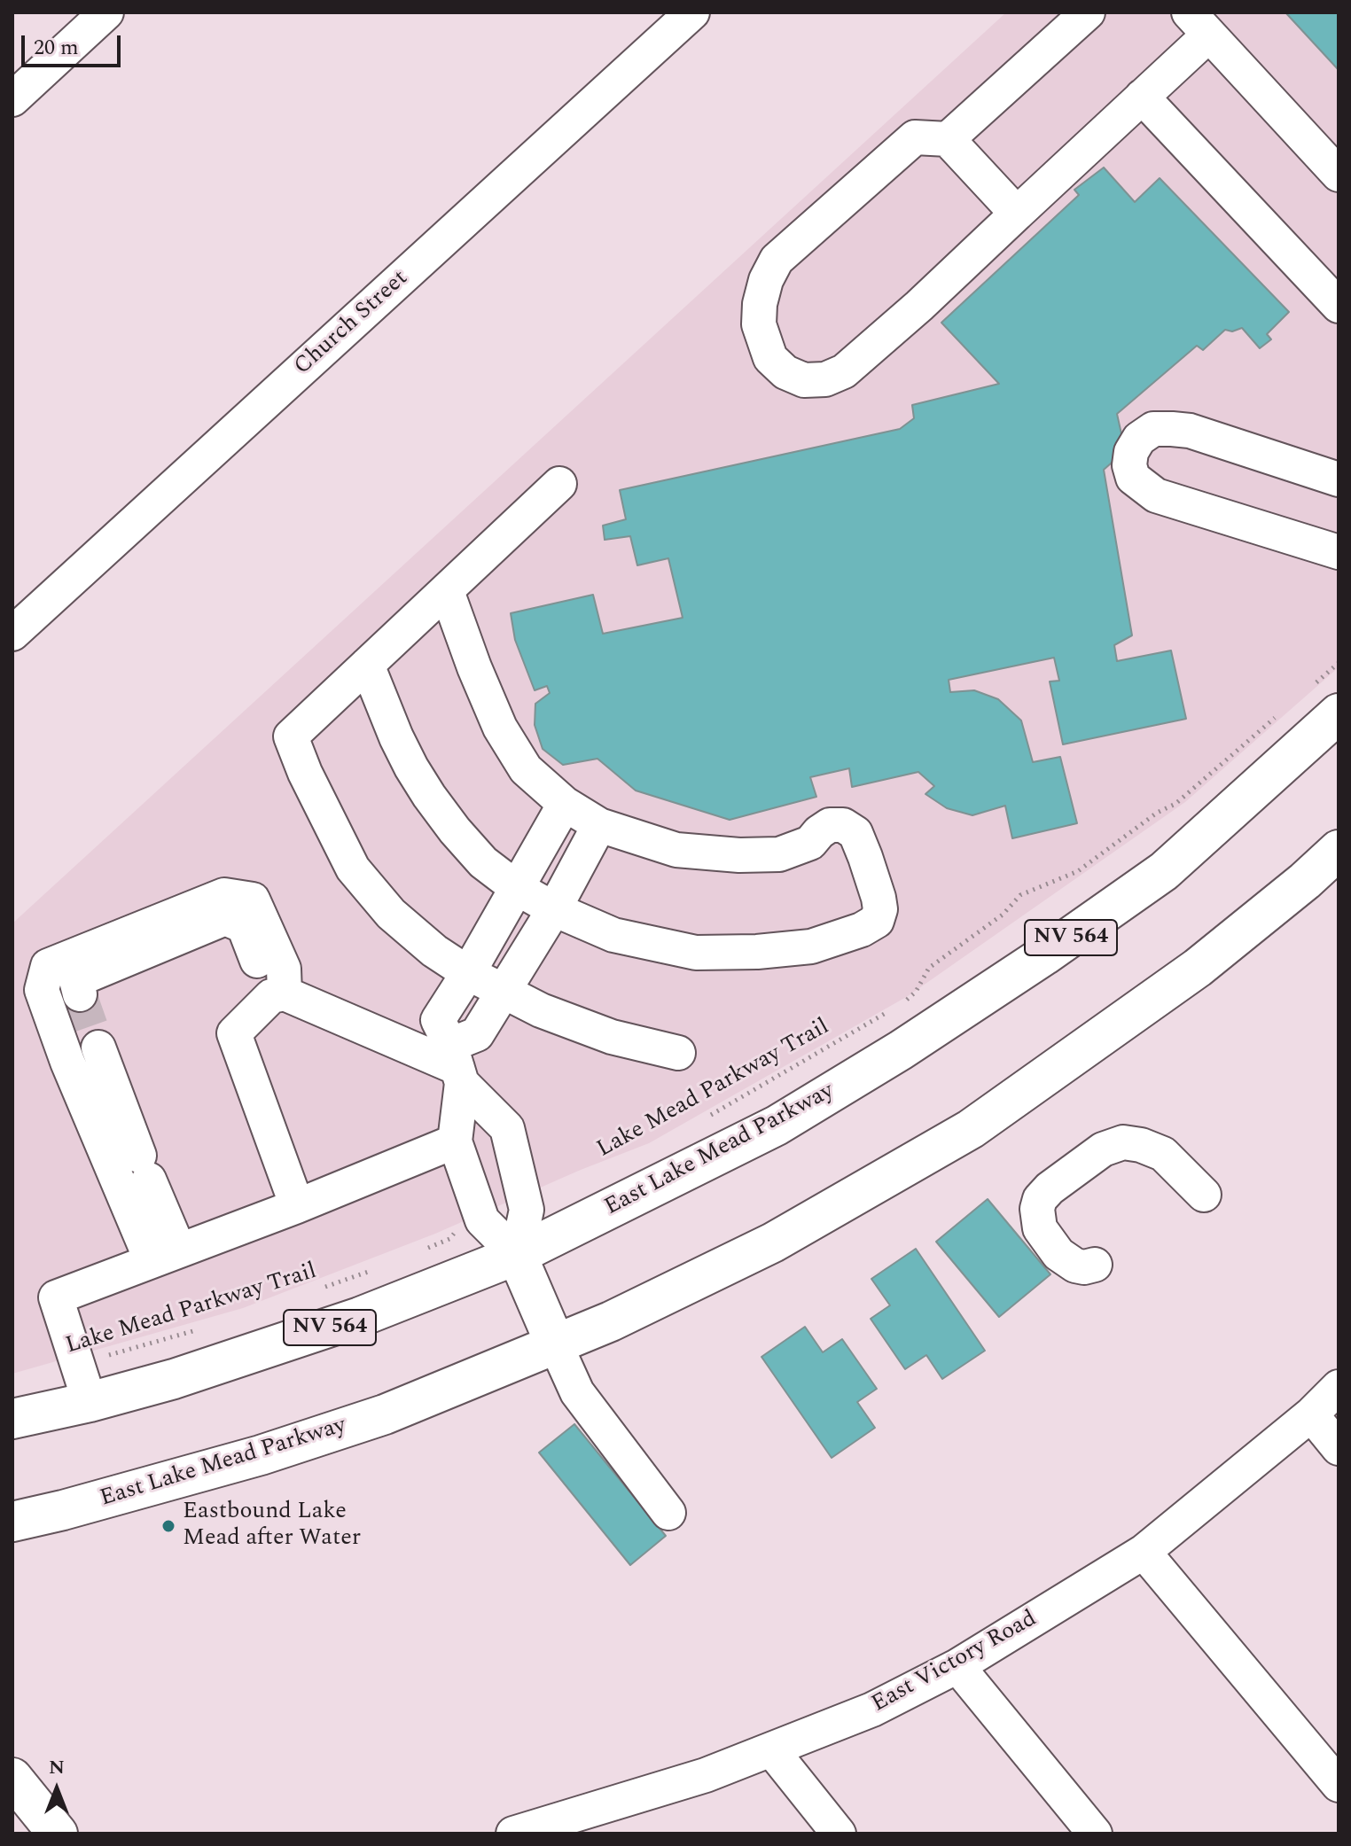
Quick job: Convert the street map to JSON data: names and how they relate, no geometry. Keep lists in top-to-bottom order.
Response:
{
  "streets": {
    "main road": ["NV 564", "East Lake Mead Parkway"],
    "street": ["Church Street", "East Victory Road"],
    "path": ["Lake Mead Parkway Trail"]
  },
  "places": ["Eastbound Lake Mead after Water"],
  "scale_bar": "20 m",
  "north": "top"
}
